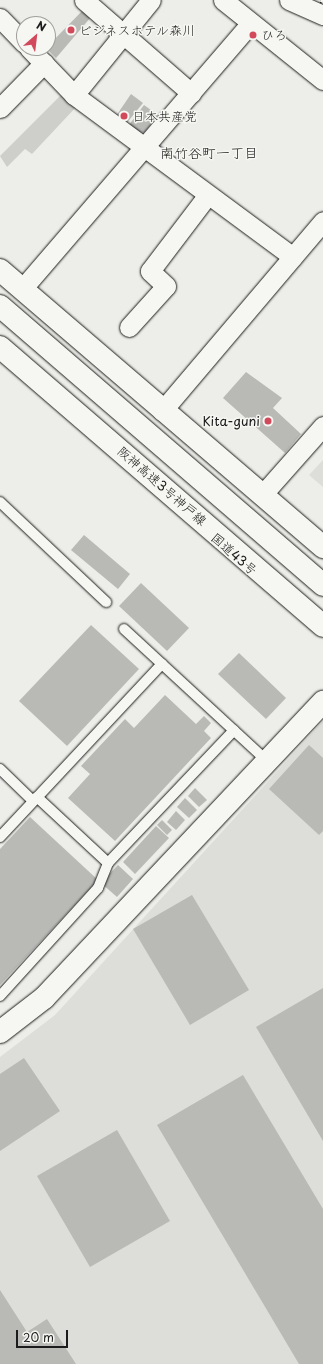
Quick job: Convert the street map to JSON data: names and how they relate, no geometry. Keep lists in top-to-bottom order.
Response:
{
  "streets": {
    "main road": ["阪神高速3号神戸線", "国道43号"]
  },
  "districts": ["南竹谷町一丁目"],
  "places": [
    "ビジネスホテル森川",
    "ひろ",
    "日本共産党",
    "Kita-guni"
  ],
  "scale_bar": "20 m",
  "north": "top right"
}
